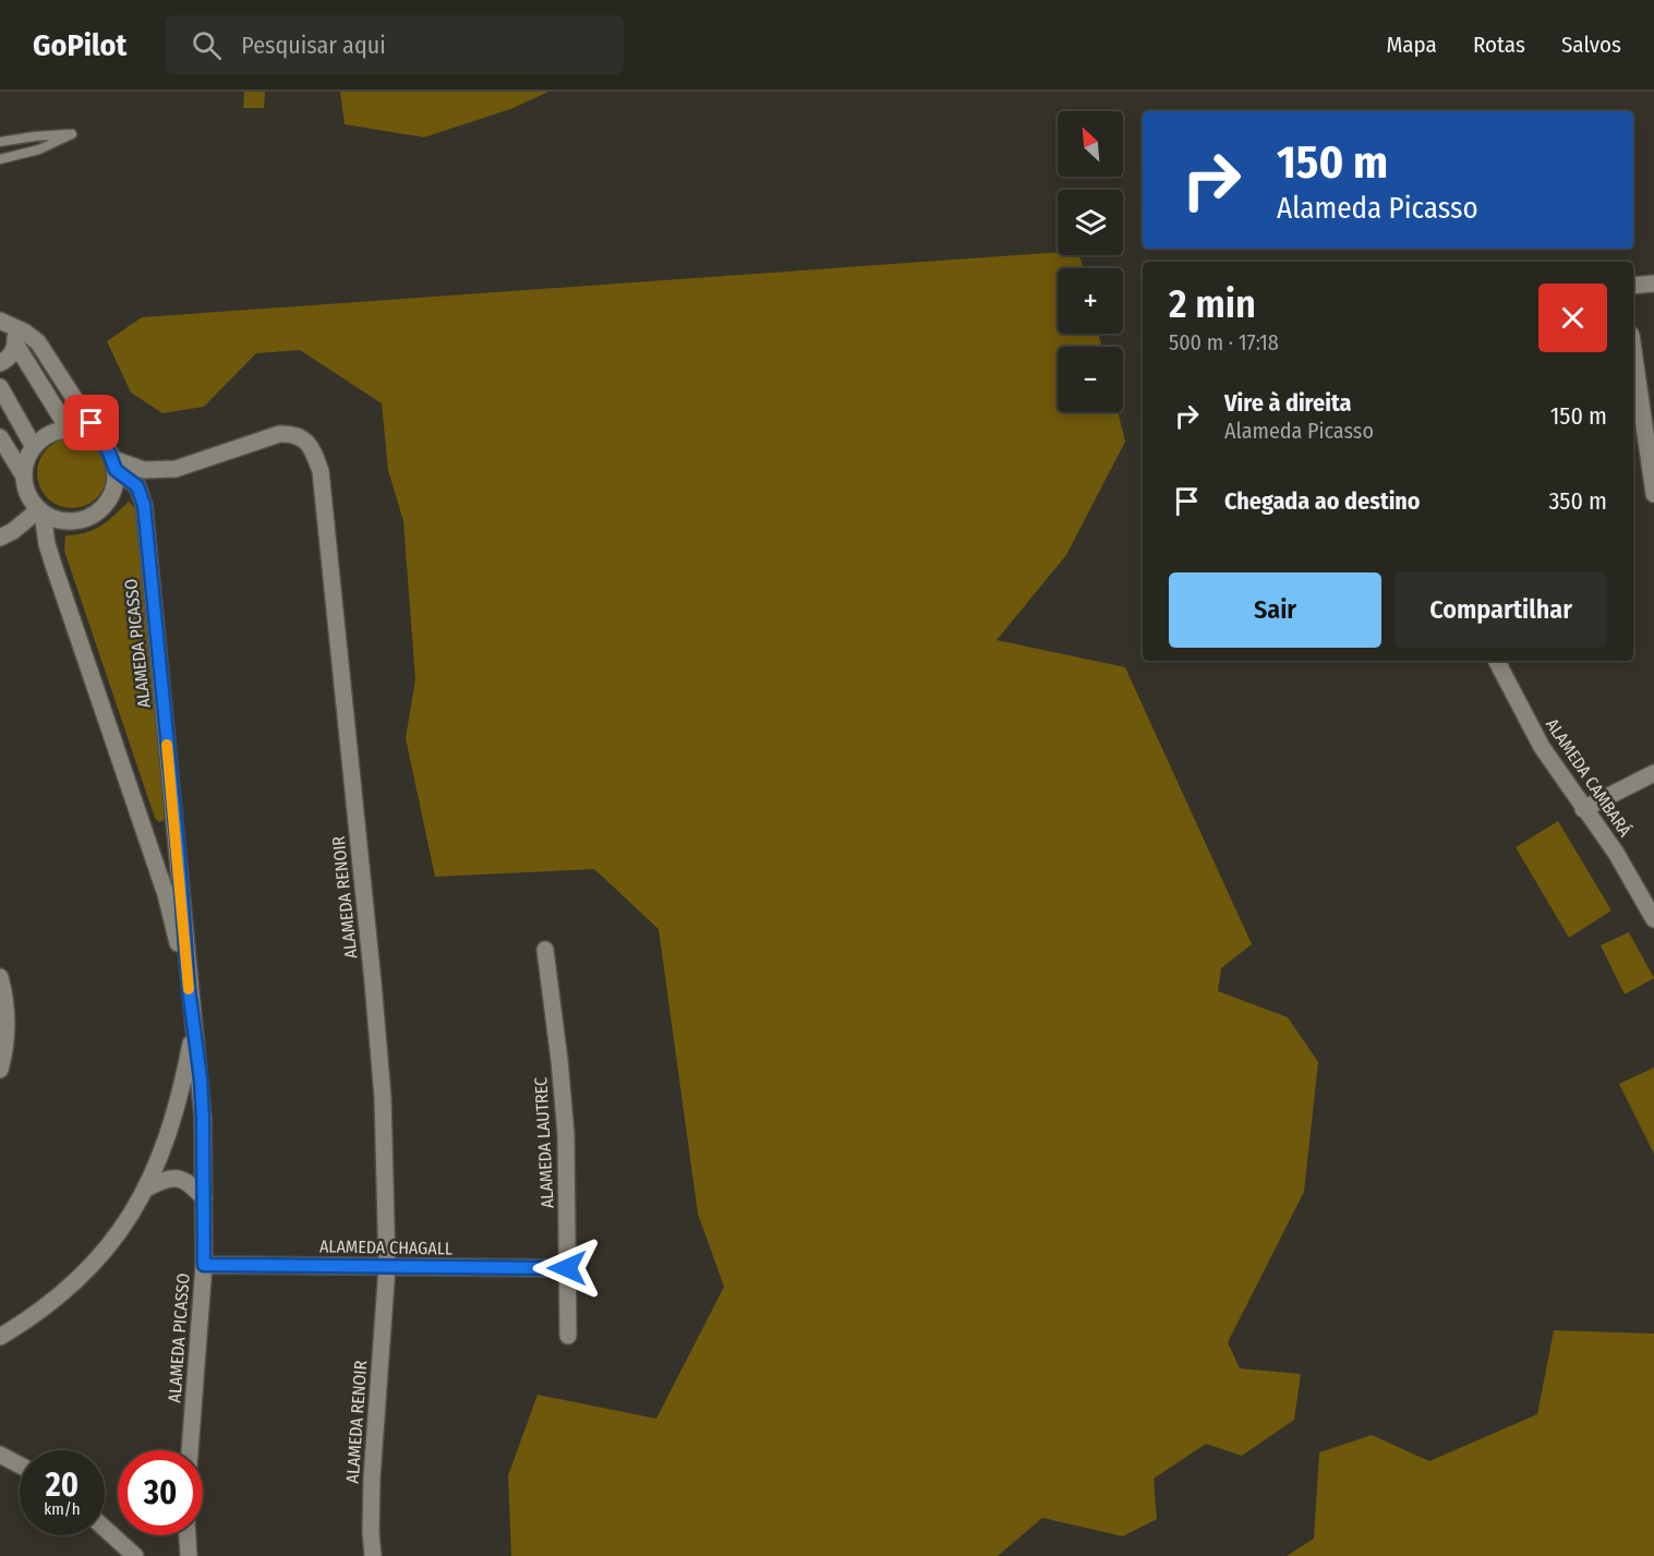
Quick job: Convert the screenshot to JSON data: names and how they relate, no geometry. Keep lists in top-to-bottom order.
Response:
{
  "streets": {
    "street": [
      "ALAMEDA PICASSO",
      "ALAMEDA CAMBARÁ",
      "ALAMEDA RENOIR",
      "ALAMEDA LAUTREC",
      "ALAMEDA CHAGALL"
    ]
  },
  "crossings": [
    ["ALAMEDA PICASSO", "ALAMEDA RENOIR"],
    ["ALAMEDA PICASSO", "ALAMEDA CHAGALL"],
    ["ALAMEDA RENOIR", "ALAMEDA CHAGALL"],
    ["ALAMEDA LAUTREC", "ALAMEDA CHAGALL"]
  ],
  "north": "top left",
  "page": {
    "header": "GoPilot",
    "search": "Pesquisar aqui",
    "nav": ["Mapa", "Rotas", "Salvos"],
    "map_buttons": ["+", "−"],
    "turn": ["150 m", "Alameda Picasso"],
    "heading": ["2 min", "500 m · 17:18"],
    "list": [
      {
        "name": "Vire à direita",
        "note": "Alameda Picasso",
        "value": "150 m"
      },
      {
        "name": "Chegada ao destino",
        "value": "350 m"
      }
    ],
    "buttons": ["Sair", "Compartilhar"],
    "speed": "20 km/h",
    "limit": "30"
  }
}
